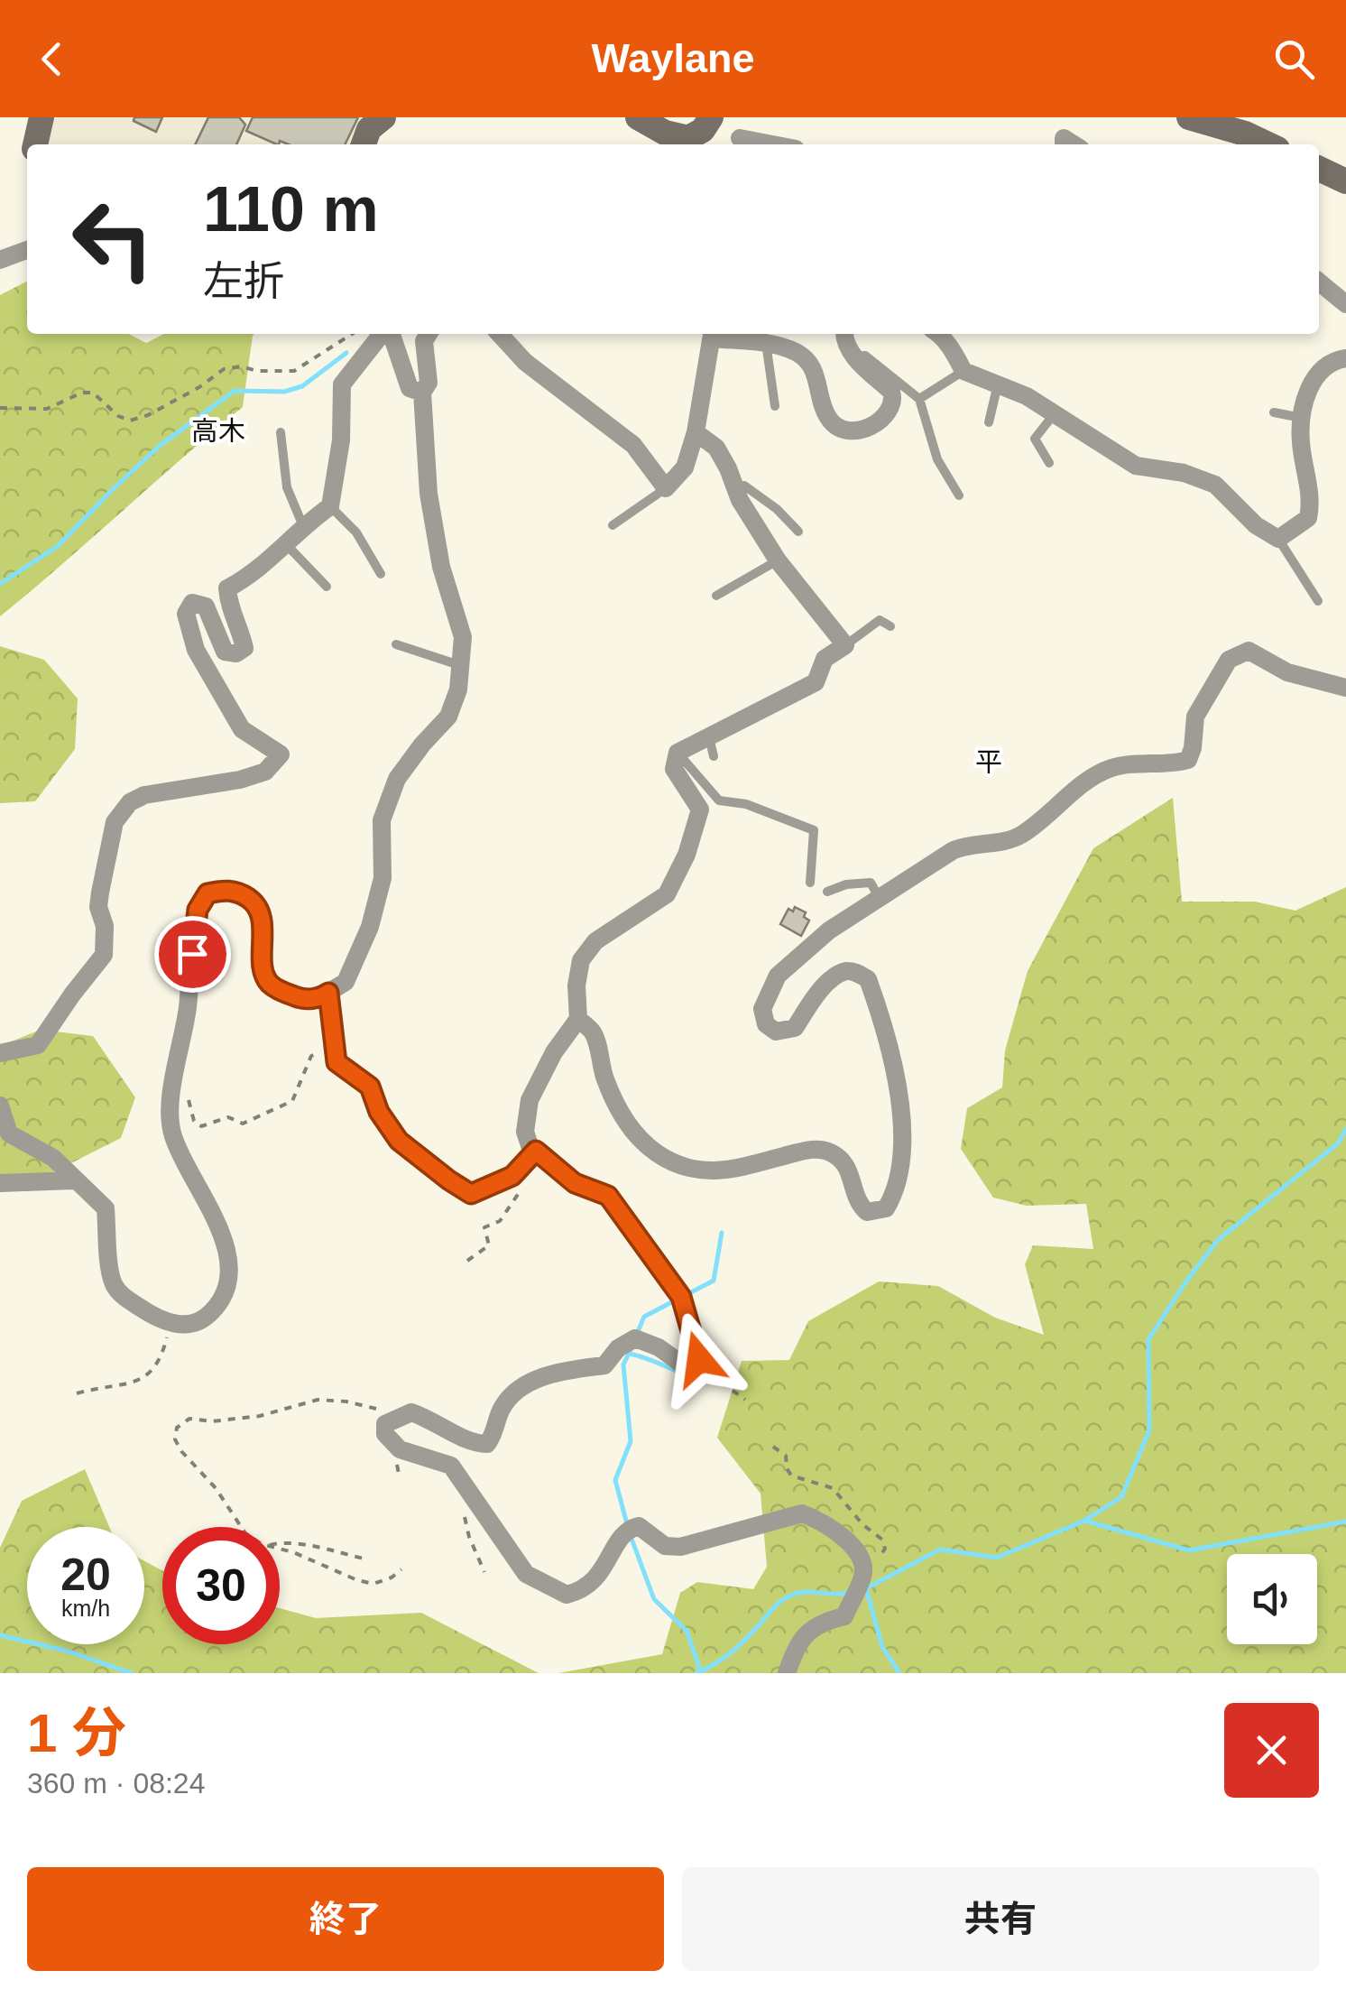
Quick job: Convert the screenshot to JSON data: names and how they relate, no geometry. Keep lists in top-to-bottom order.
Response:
{
  "districts": ["高木", "平"],
  "page": {
    "header": "Waylane",
    "turn": ["110 m", "左折"],
    "speed": "20 km/h",
    "limit": "30",
    "heading": ["1 分", "360 m · 08:24"],
    "buttons": ["終了", "共有"]
  }
}
